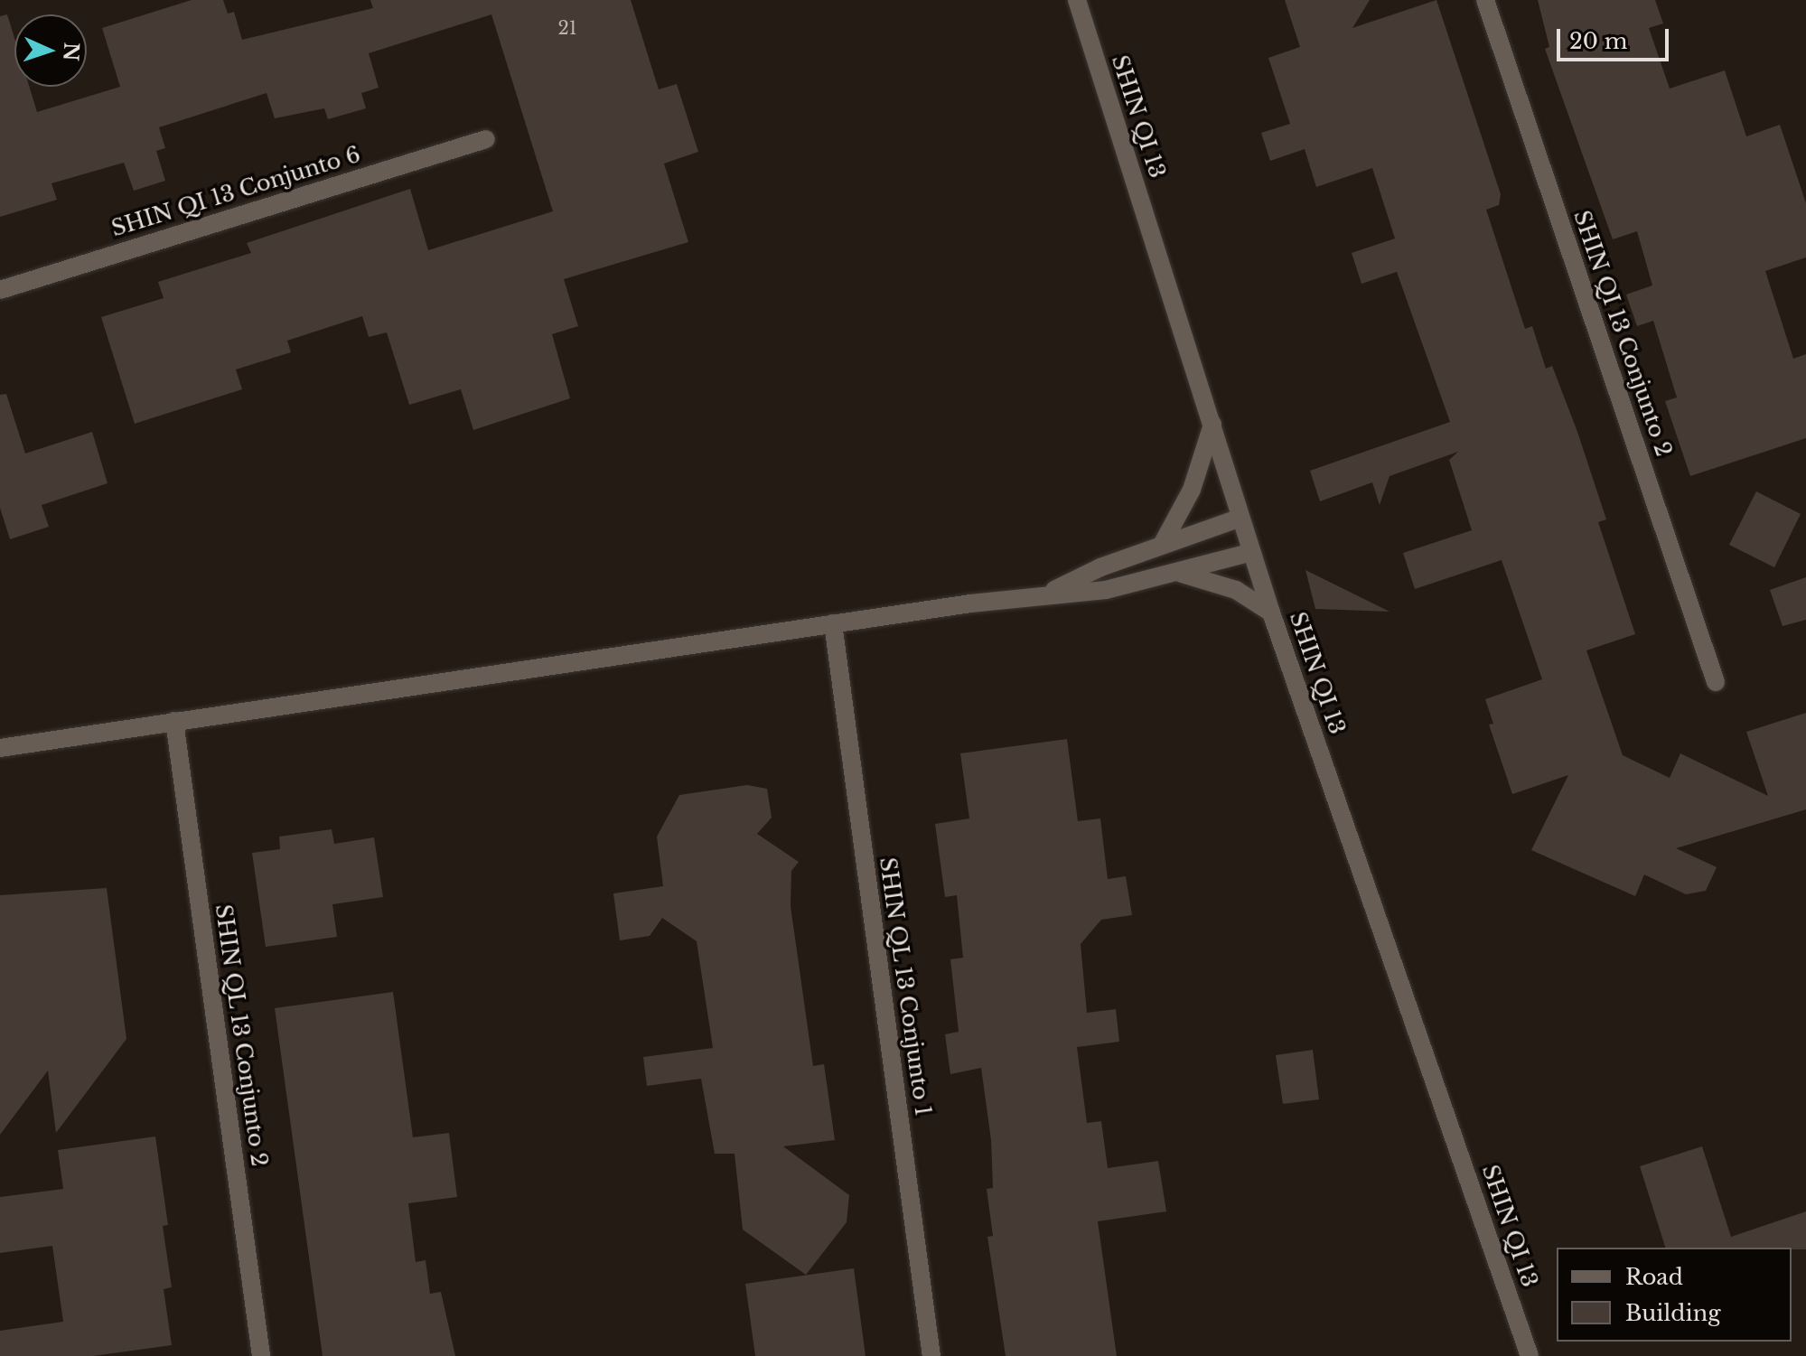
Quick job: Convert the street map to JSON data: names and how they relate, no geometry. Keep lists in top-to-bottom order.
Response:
{
  "streets": {
    "street": [
      "SHIN QI 13",
      "SHIN QI 13 Conjunto 6",
      "SHIN QI 13 Conjunto 2",
      "SHIN QL 13 Conjunto 1",
      "SHIN QL 13 Conjunto 2"
    ]
  },
  "house_numbers": ["21"],
  "legend": ["Road", "Building"],
  "scale_bar": "20 m",
  "north": "right"
}
